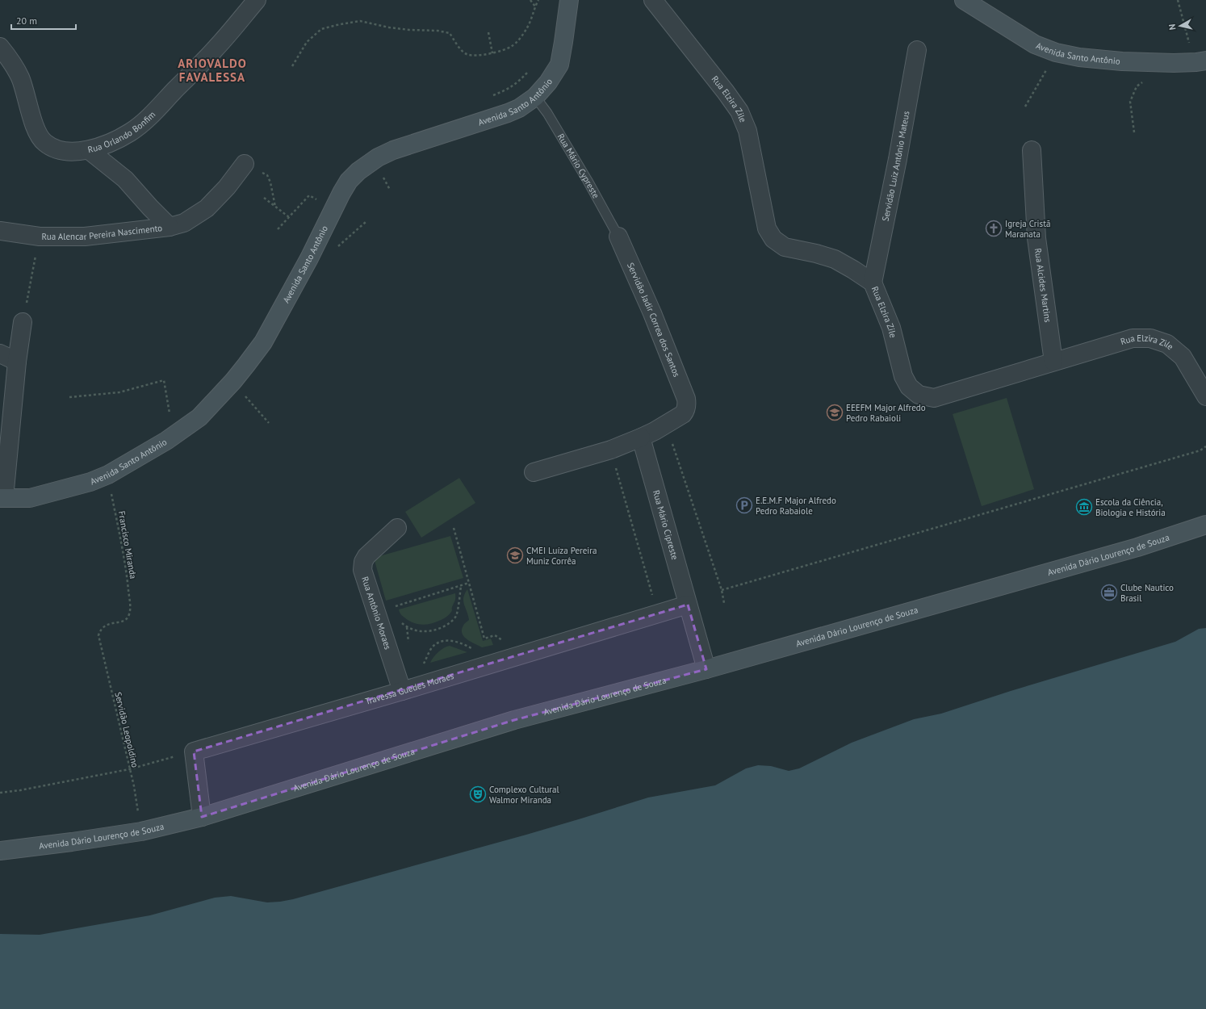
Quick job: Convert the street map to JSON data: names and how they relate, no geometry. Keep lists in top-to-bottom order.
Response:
{
  "streets": {
    "street": [
      "Avenida Santo Antônio",
      "Rua Elzira Zile",
      "Rua Orlando Bonfim",
      "Servidão Luiz Antônio Mateus",
      "Rua Alencar Pereira Nascimento",
      "Rua Alcides Martins",
      "Servidão Jadir Correa dos Santos",
      "Rua Mário Cipreste",
      "Avenida Dário Lourenço de Souza",
      "Rua Antônio Moraes",
      "Travessa Guedes Moraes"
    ],
    "lane": ["Rua Mário Cypreste"],
    "path": ["Francisco Miranda", "Servidão Leopoldino"]
  },
  "crossings": [
    ["Avenida Santo Antônio", "Rua Mário Cypreste"],
    ["Avenida Santo Antônio", "Francisco Miranda"],
    ["Rua Elzira Zile", "Servidão Luiz Antônio Mateus"],
    ["Rua Elzira Zile", "Rua Alcides Martins"],
    ["Rua Orlando Bonfim", "Rua Alencar Pereira Nascimento"],
    ["Rua Mário Cypreste", "Servidão Jadir Correa dos Santos"],
    ["Rua Mário Cipreste", "Avenida Dário Lourenço de Souza"],
    ["Rua Mário Cipreste", "Travessa Guedes Moraes"],
    ["Francisco Miranda", "Servidão Leopoldino"],
    ["Avenida Dário Lourenço de Souza", "Servidão Leopoldino"],
    ["Rua Antônio Moraes", "Travessa Guedes Moraes"]
  ],
  "districts": ["ARIOVALDO FAVALESSA"],
  "places": {
    "church": ["Igreja Cristã Maranata"],
    "school or university": ["EEEFM Major Alfredo Pedro Rabaioli", "CMEI Luíza Pereira Muniz Corrêa"],
    "parking": ["E.E.M.F Major Alfredo Pedro Rabaiole"],
    "museum": ["Escola da Ciência, Biologia e História"],
    "office": ["Clube Nautico Brasil"],
    "theatre": ["Complexo Cultural Walmor Miranda"]
  },
  "scale_bar": "20 m",
  "north": "left"
}
